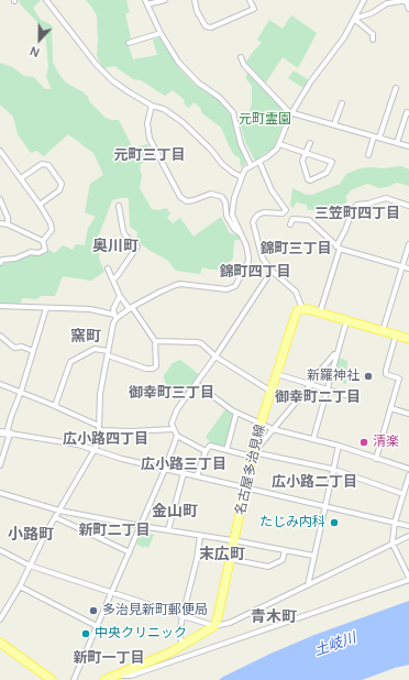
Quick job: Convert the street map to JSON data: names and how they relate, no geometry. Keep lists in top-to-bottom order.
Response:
{
  "streets": {
    "main road": ["名古屋多治見線"]
  },
  "districts": [
    "元町三丁目",
    "三笠町四丁目",
    "奥川町",
    "錦町三丁目",
    "錦町四丁目",
    "窯町",
    "御幸町三丁目",
    "御幸町二丁目",
    "広小路四丁目",
    "広小路三丁目",
    "広小路二丁目",
    "金山町",
    "新町二丁目",
    "小路町",
    "末広町",
    "青木町",
    "新町一丁目"
  ],
  "water": ["土岐川"],
  "parks": ["元町霊園"],
  "places": [
    "新羅神社",
    "清楽",
    "たじみ内科",
    "多治見新町郵便局",
    "中央クリニック"
  ],
  "north": "bottom"
}
